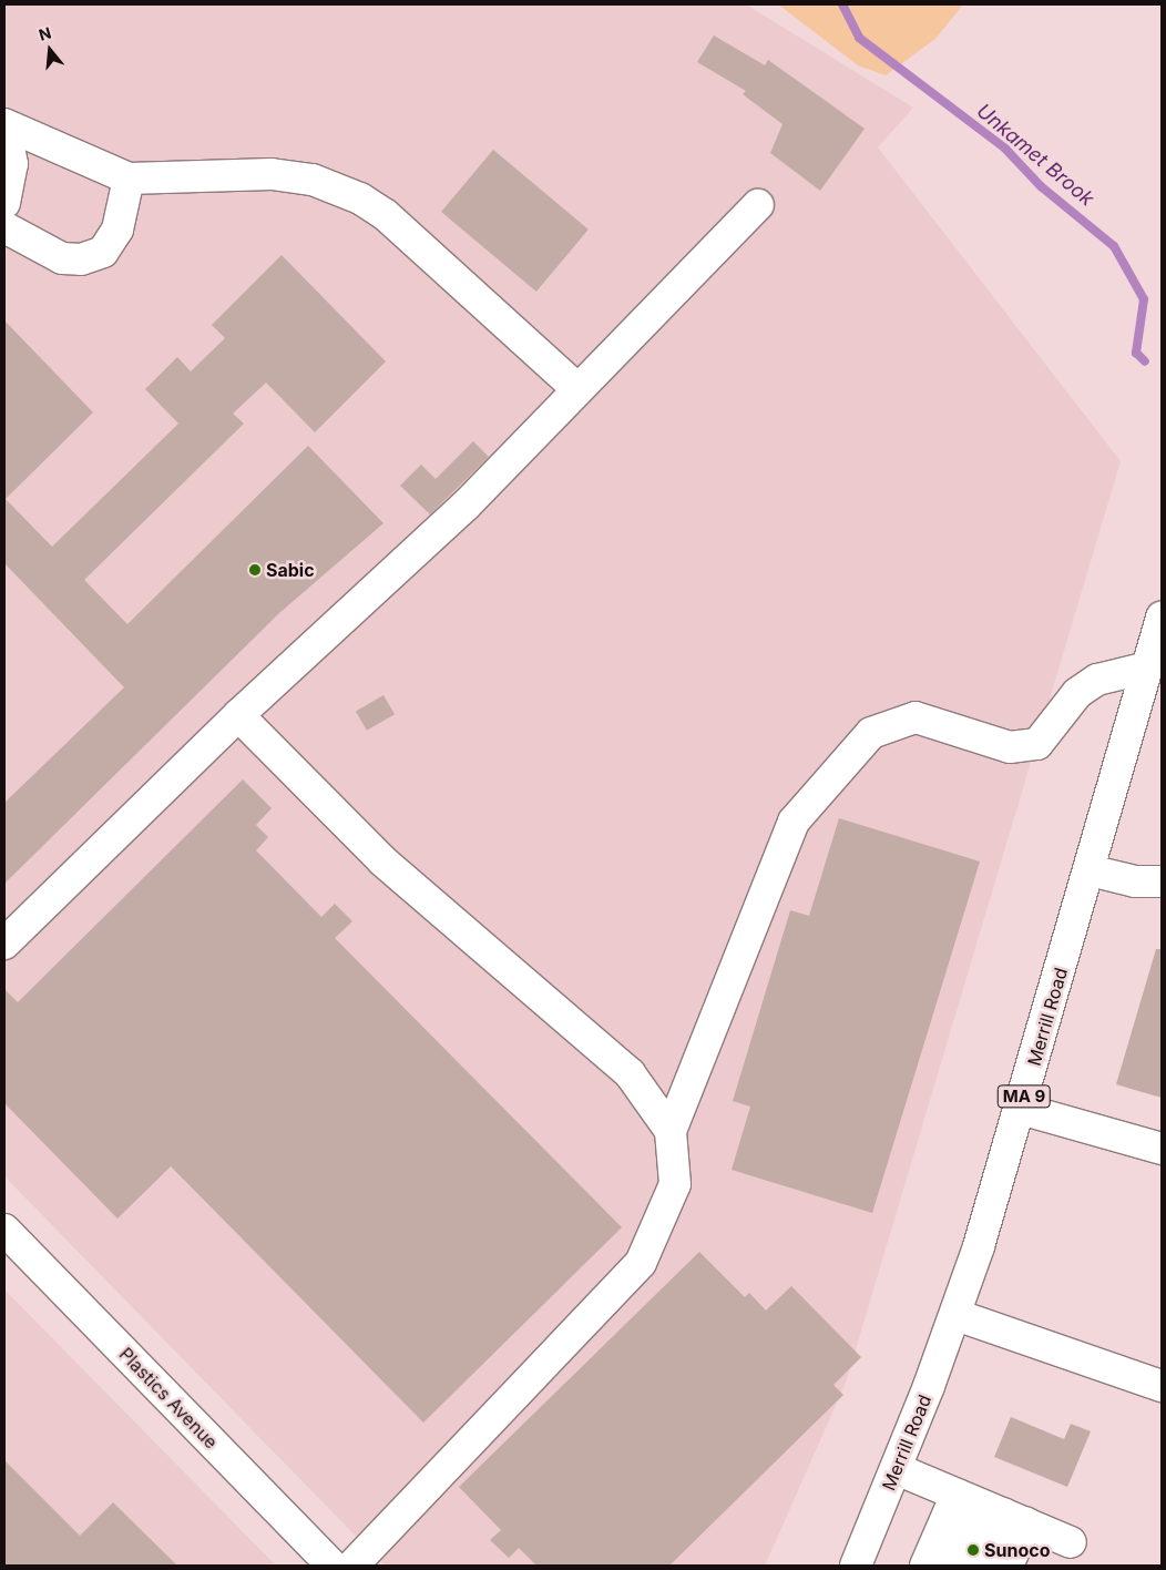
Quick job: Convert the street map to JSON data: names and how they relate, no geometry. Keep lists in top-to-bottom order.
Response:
{
  "streets": {
    "main road": ["Merrill Road", "MA 9", "Plastics Avenue"]
  },
  "water": ["Unkamet Brook"],
  "places": ["Sabic", "Sunoco"],
  "north": "top"
}
